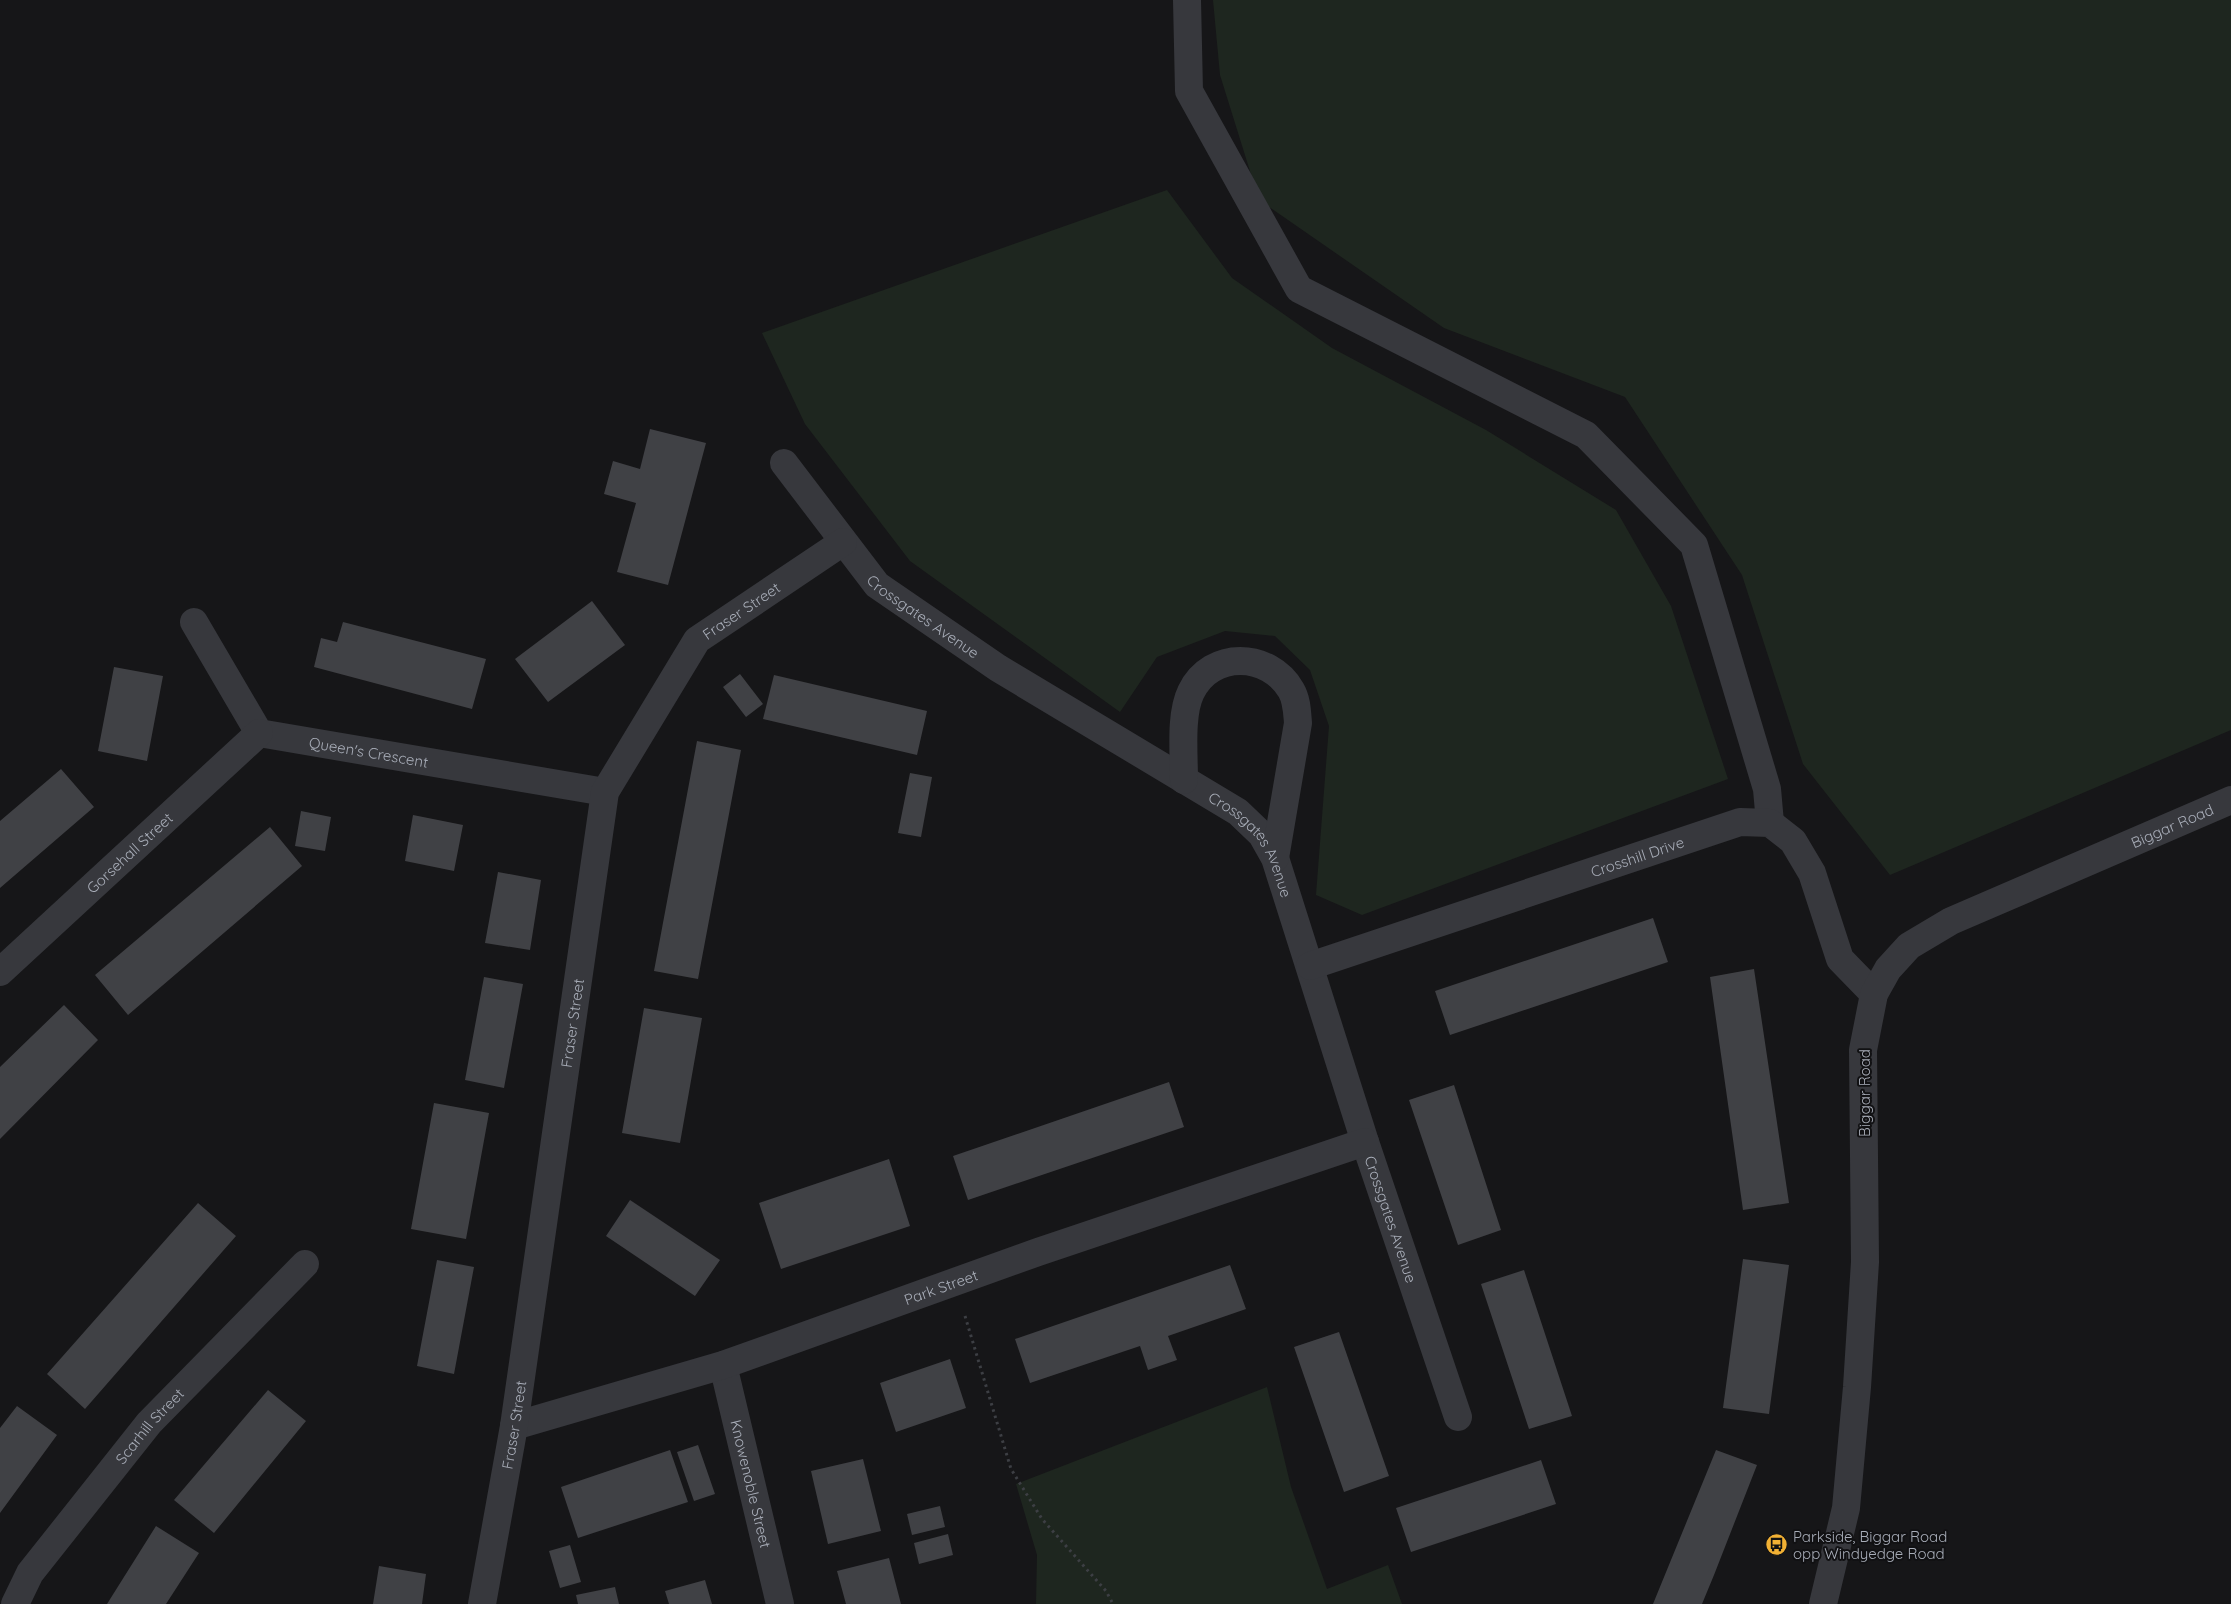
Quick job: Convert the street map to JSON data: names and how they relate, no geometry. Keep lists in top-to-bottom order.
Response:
{
  "streets": {
    "street": [
      "Fraser Street",
      "Crossgates Avenue",
      "Queen's Crescent",
      "Biggar Road",
      "Gorsehall Street",
      "Crosshill Drive",
      "Park Street",
      "Scarhill Street",
      "Knowenoble Street"
    ]
  },
  "crossings": [
    ["Fraser Street", "Crossgates Avenue"],
    ["Fraser Street", "Queen's Crescent"],
    ["Fraser Street", "Park Street"],
    ["Crossgates Avenue", "Crosshill Drive"],
    ["Crossgates Avenue", "Park Street"],
    ["Queen's Crescent", "Gorsehall Street"],
    ["Park Street", "Knowenoble Street"]
  ],
  "places": {
    "bus stop": ["Parkside, Biggar Road opp Windyedge Road"]
  }
}
